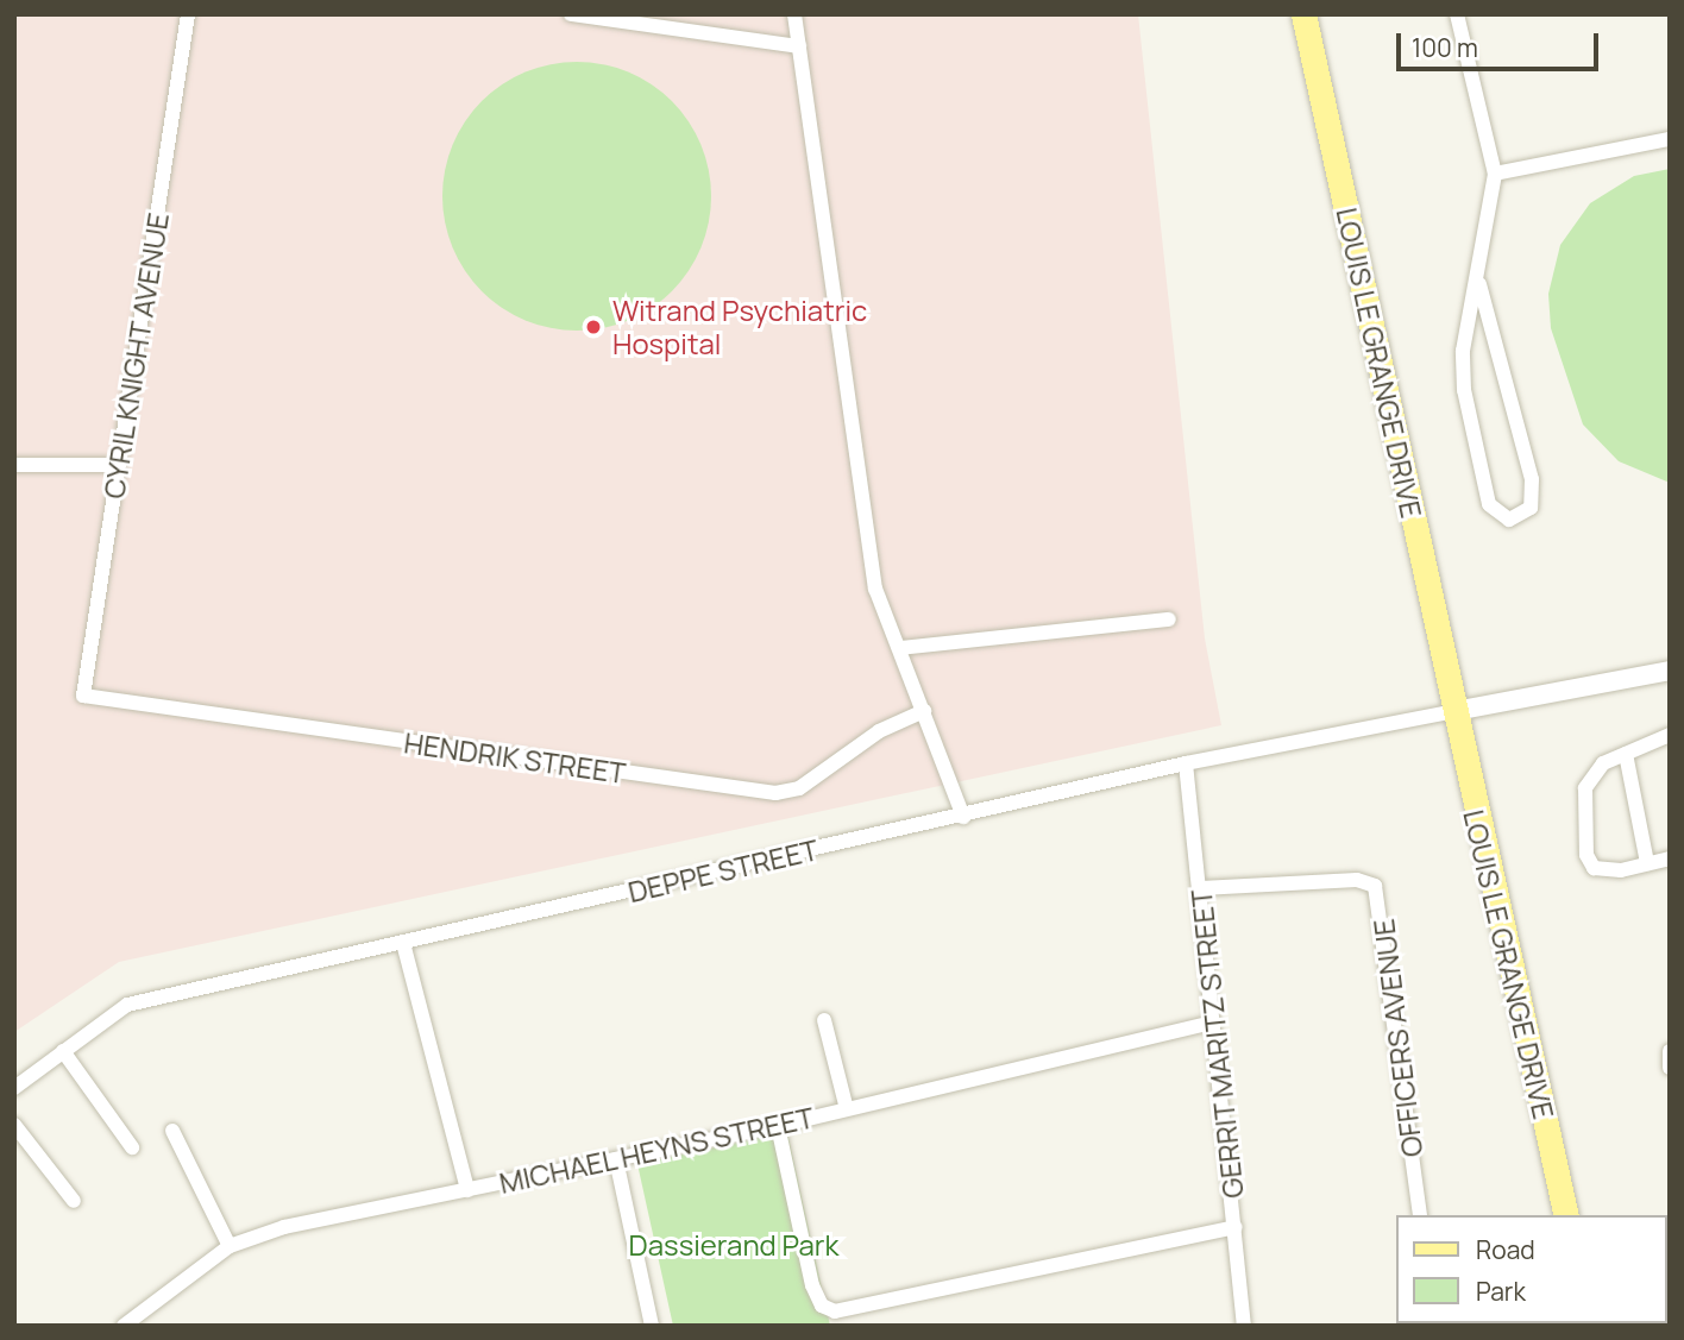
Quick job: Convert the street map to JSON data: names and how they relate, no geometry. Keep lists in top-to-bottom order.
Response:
{
  "streets": {
    "main road": ["LOUIS LE GRANGE DRIVE"],
    "street": [
      "CYRIL KNIGHT AVENUE",
      "HENDRIK STREET",
      "DEPPE STREET",
      "OFFICERS AVENUE",
      "GERRIT MARITZ STREET",
      "MICHAEL HEYNS STREET"
    ]
  },
  "crossings": [
    ["CYRIL KNIGHT AVENUE", "HENDRIK STREET"],
    ["LOUIS LE GRANGE DRIVE", "DEPPE STREET"],
    ["DEPPE STREET", "GERRIT MARITZ STREET"],
    ["OFFICERS AVENUE", "GERRIT MARITZ STREET"],
    ["GERRIT MARITZ STREET", "MICHAEL HEYNS STREET"]
  ],
  "parks": ["Dassierand Park"],
  "places": ["Witrand Psychiatric Hospital"],
  "legend": ["Road", "Park"],
  "scale_bar": "100 m"
}
